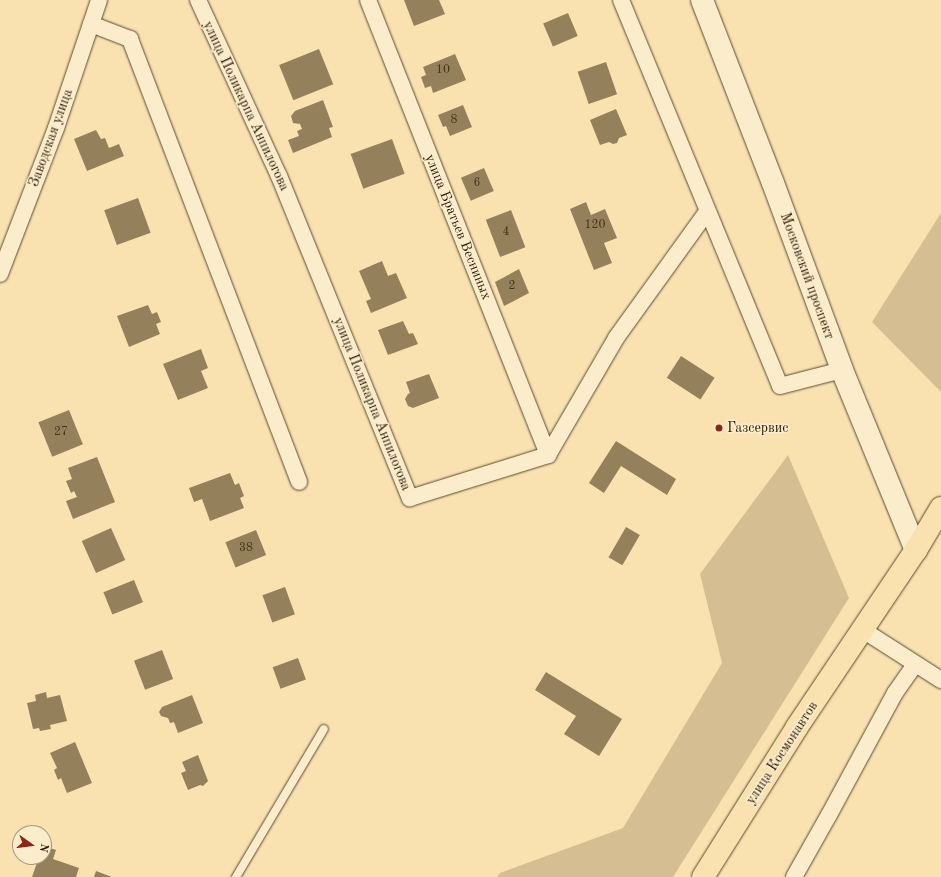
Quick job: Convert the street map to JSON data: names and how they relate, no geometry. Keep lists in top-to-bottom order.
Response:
{
  "streets": {
    "main road": ["Московский проспект", "улица Космонавтов"],
    "street": ["улица Поликарпа Анпилогова", "Заводская улица", "улица Братьев Весниных"]
  },
  "crossings": [
    ["улица Поликарпа Анпилогова", "улица Братьев Весниных"],
    ["Московский проспект", "улица Космонавтов"]
  ],
  "places": ["Газсервис"],
  "house_numbers": [
    "10",
    "8",
    "6",
    "120",
    "4",
    "2",
    "27",
    "38"
  ],
  "north": "right"
}
